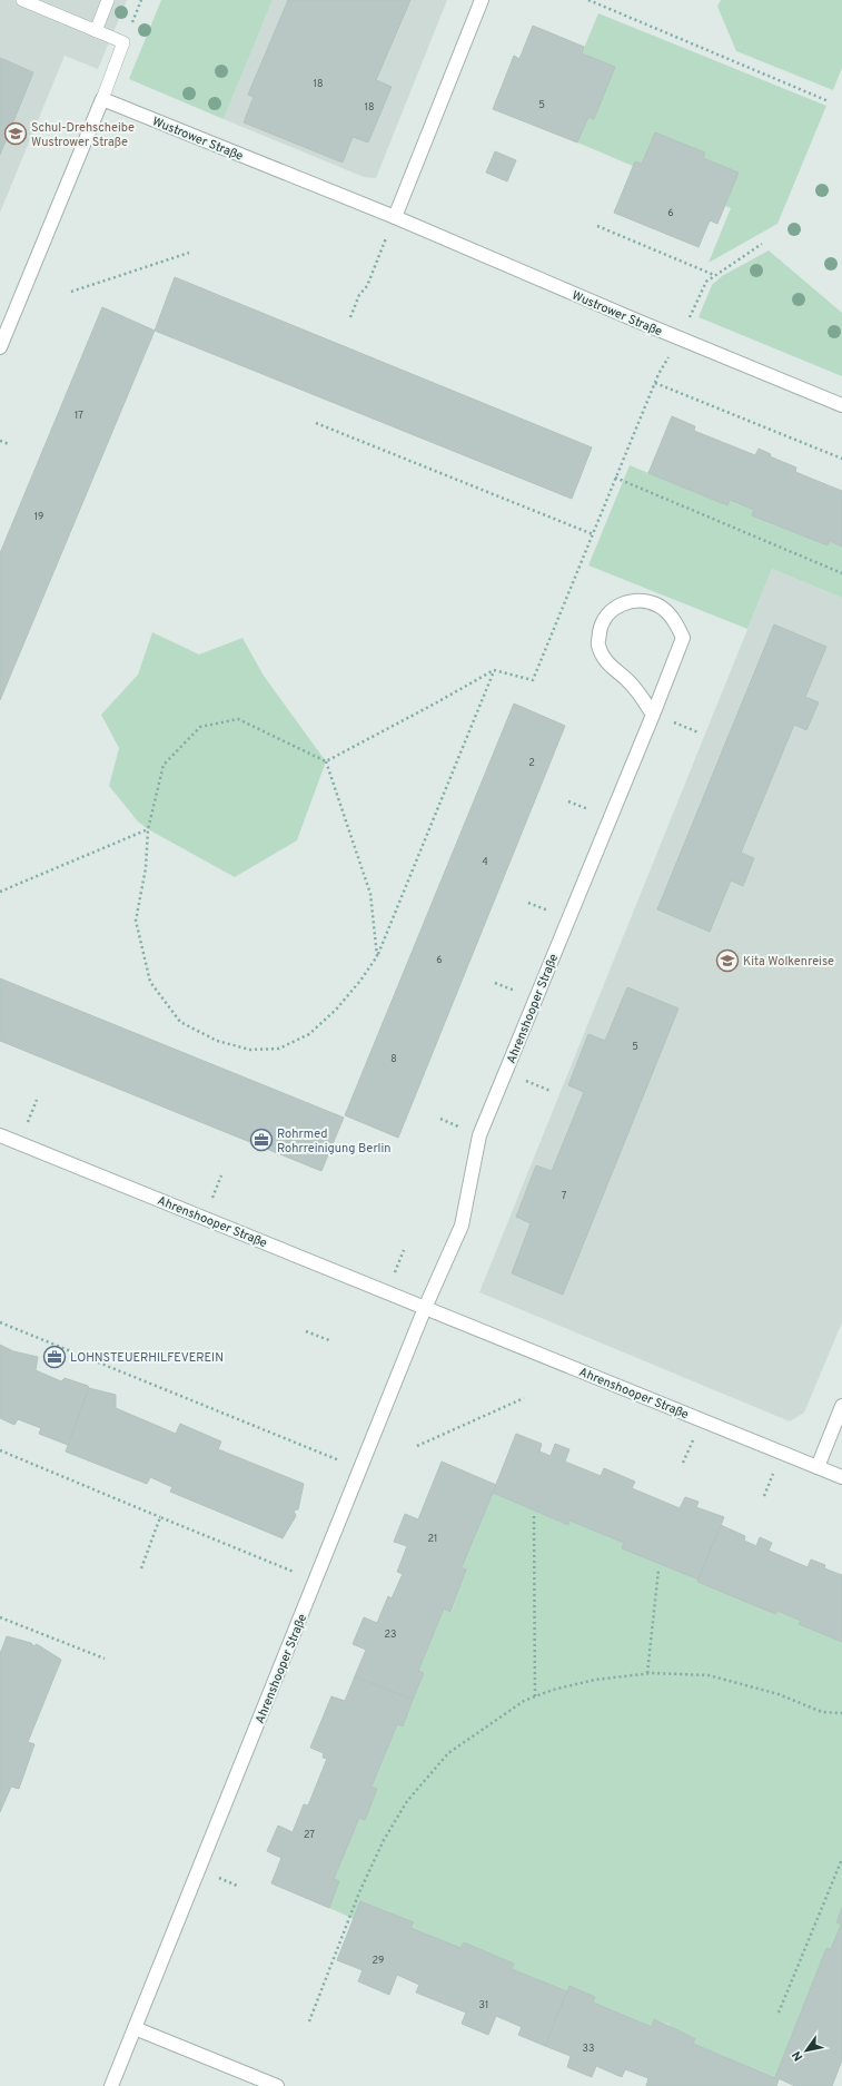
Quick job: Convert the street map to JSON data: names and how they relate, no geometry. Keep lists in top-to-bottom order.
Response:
{
  "streets": {
    "street": ["Wustrower Straße", "Ahrenshooper Straße"]
  },
  "places": {
    "school or university": ["Schul-Drehscheibe Wustrower Straße", "Kita Wolkenreise"],
    "office": ["Rohrmed Rohrreinigung Berlin", "LOHNSTEUERHILFEVEREIN"]
  },
  "house_numbers": [
    "18",
    "5",
    "18",
    "6",
    "17",
    "19",
    "2",
    "4",
    "6",
    "5",
    "8",
    "7",
    "21",
    "23",
    "27",
    "29",
    "31",
    "33"
  ],
  "north": "bottom left"
}
